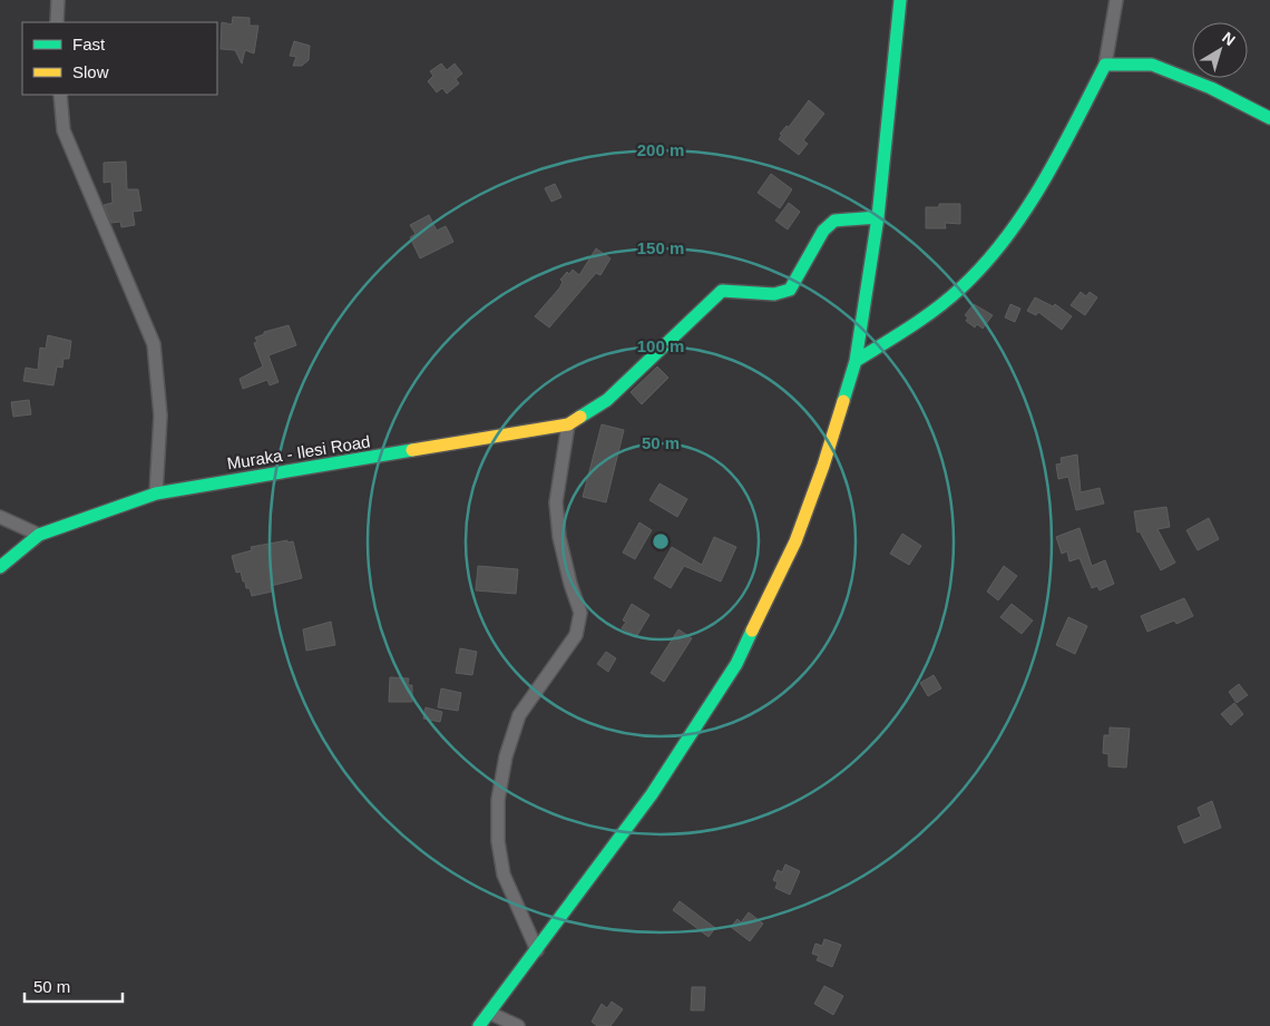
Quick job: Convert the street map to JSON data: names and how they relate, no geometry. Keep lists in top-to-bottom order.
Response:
{
  "streets": {
    "main road": ["Muraka - Ilesi Road"]
  },
  "legend": ["Fast", "Slow"],
  "scale_bar": "50 m",
  "north": "top right",
  "rings": [
    "200 m",
    "150 m",
    "100 m",
    "50 m"
  ]
}
